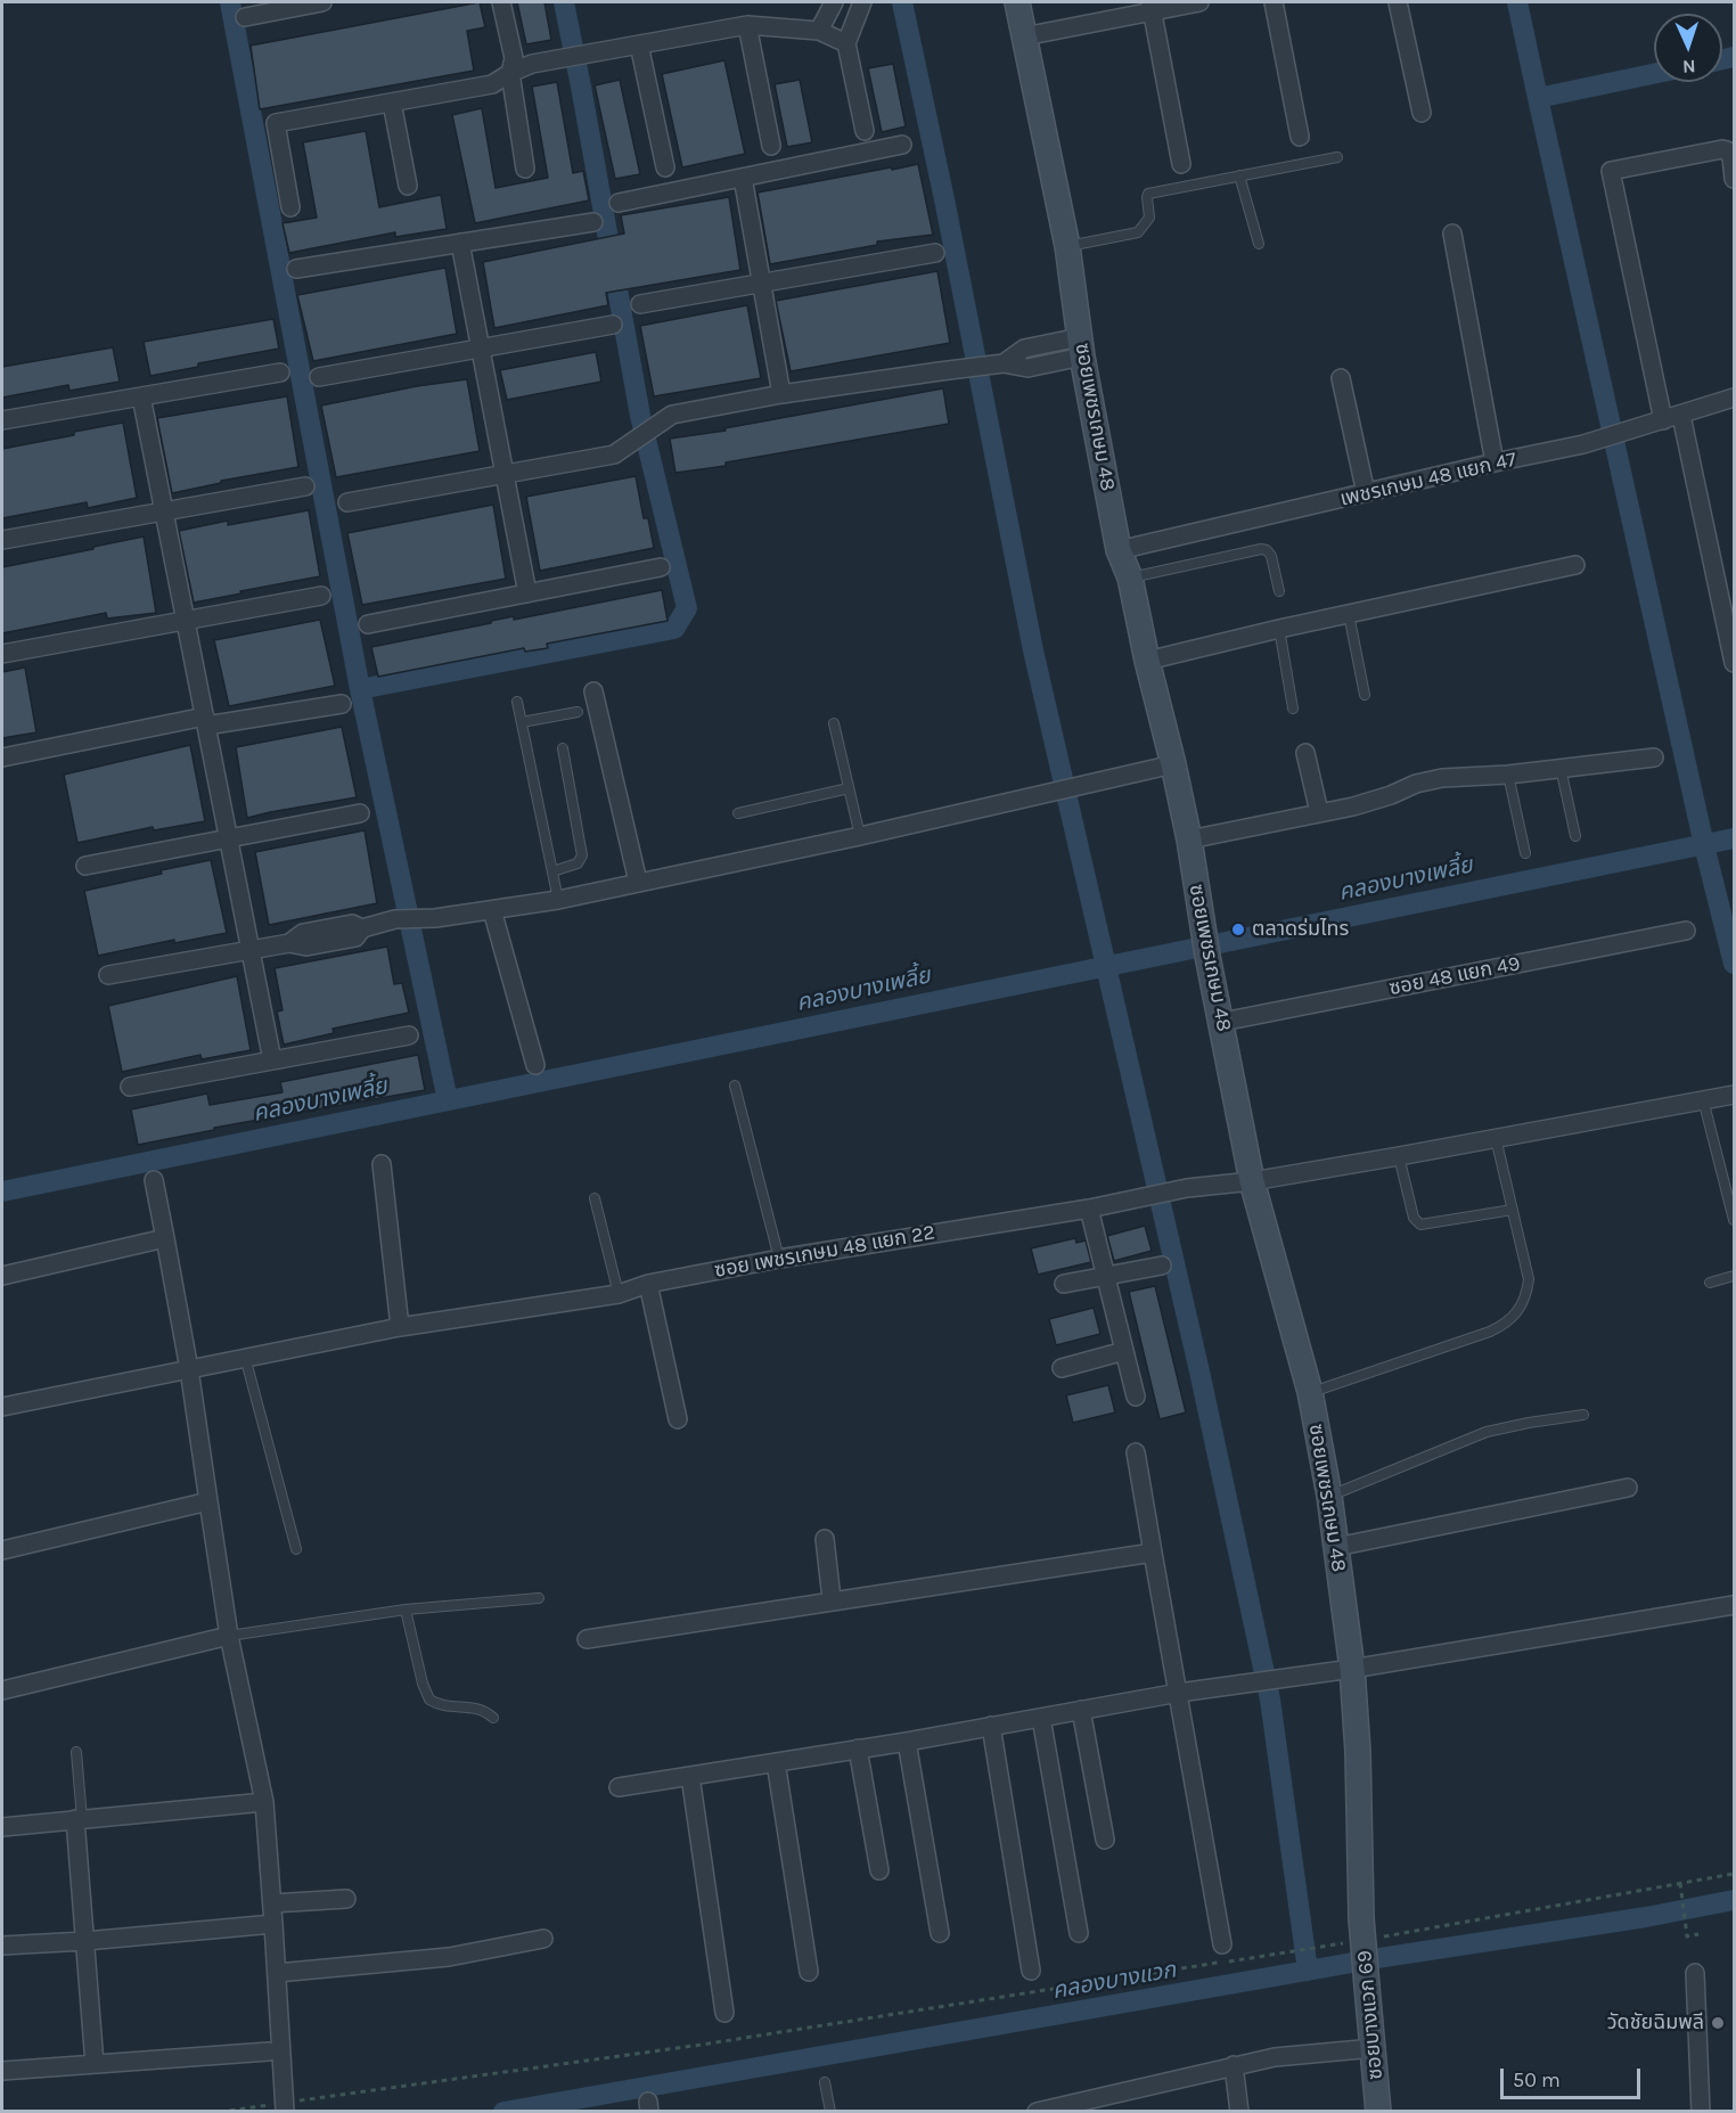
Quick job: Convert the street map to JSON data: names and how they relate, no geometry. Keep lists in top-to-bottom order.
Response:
{
  "streets": {
    "street": [
      "ซอยเพชรเกษม 48",
      "เพชรเกษม 48 แยก 47",
      "ซอย 48 แยก 49",
      "ซอย เพชรเกษม 48 แยก 22",
      "ซอยบางแวก 69"
    ]
  },
  "crossings": [
    ["ซอยเพชรเกษม 48", "เพชรเกษม 48 แยก 47"],
    ["ซอยเพชรเกษม 48", "ซอย 48 แยก 49"],
    ["ซอยเพชรเกษม 48", "ซอย เพชรเกษม 48 แยก 22"],
    ["ซอยเพชรเกษม 48", "ซอยบางแวก 69"]
  ],
  "water": ["คลองบางเพลี้ย", "คลองบางแวก"],
  "places": ["ตลาดร่มไทร", "วัดชัยฉิมพลี"],
  "scale_bar": "50 m",
  "north": "bottom"
}
